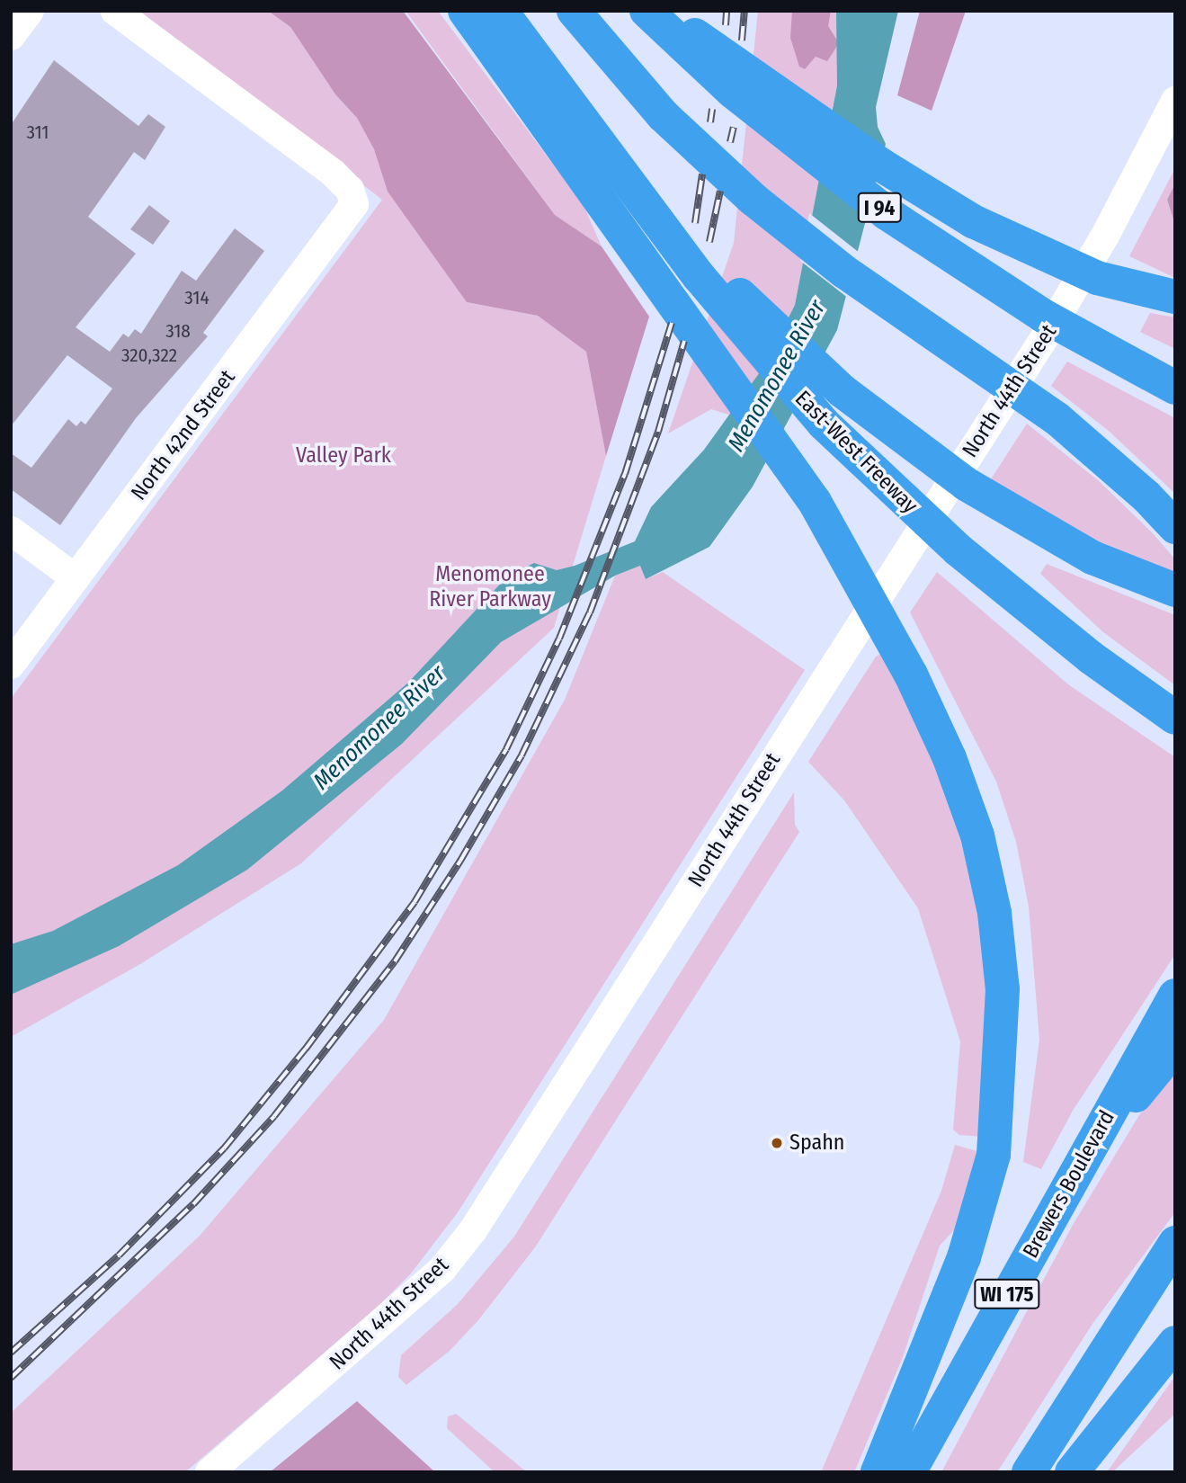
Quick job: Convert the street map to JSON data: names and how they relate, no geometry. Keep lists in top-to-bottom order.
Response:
{
  "streets": {
    "highway": [
      "I 94",
      "East-West Freeway",
      "Brewers Boulevard",
      "WI 175"
    ],
    "street": ["North 44th Street", "North 42nd Street"]
  },
  "water": ["Menomonee River"],
  "parks": ["Valley Park", "Menomonee River Parkway"],
  "places": ["Spahn"],
  "house_numbers": [
    "311",
    "314",
    "318",
    "320,322"
  ]
}
